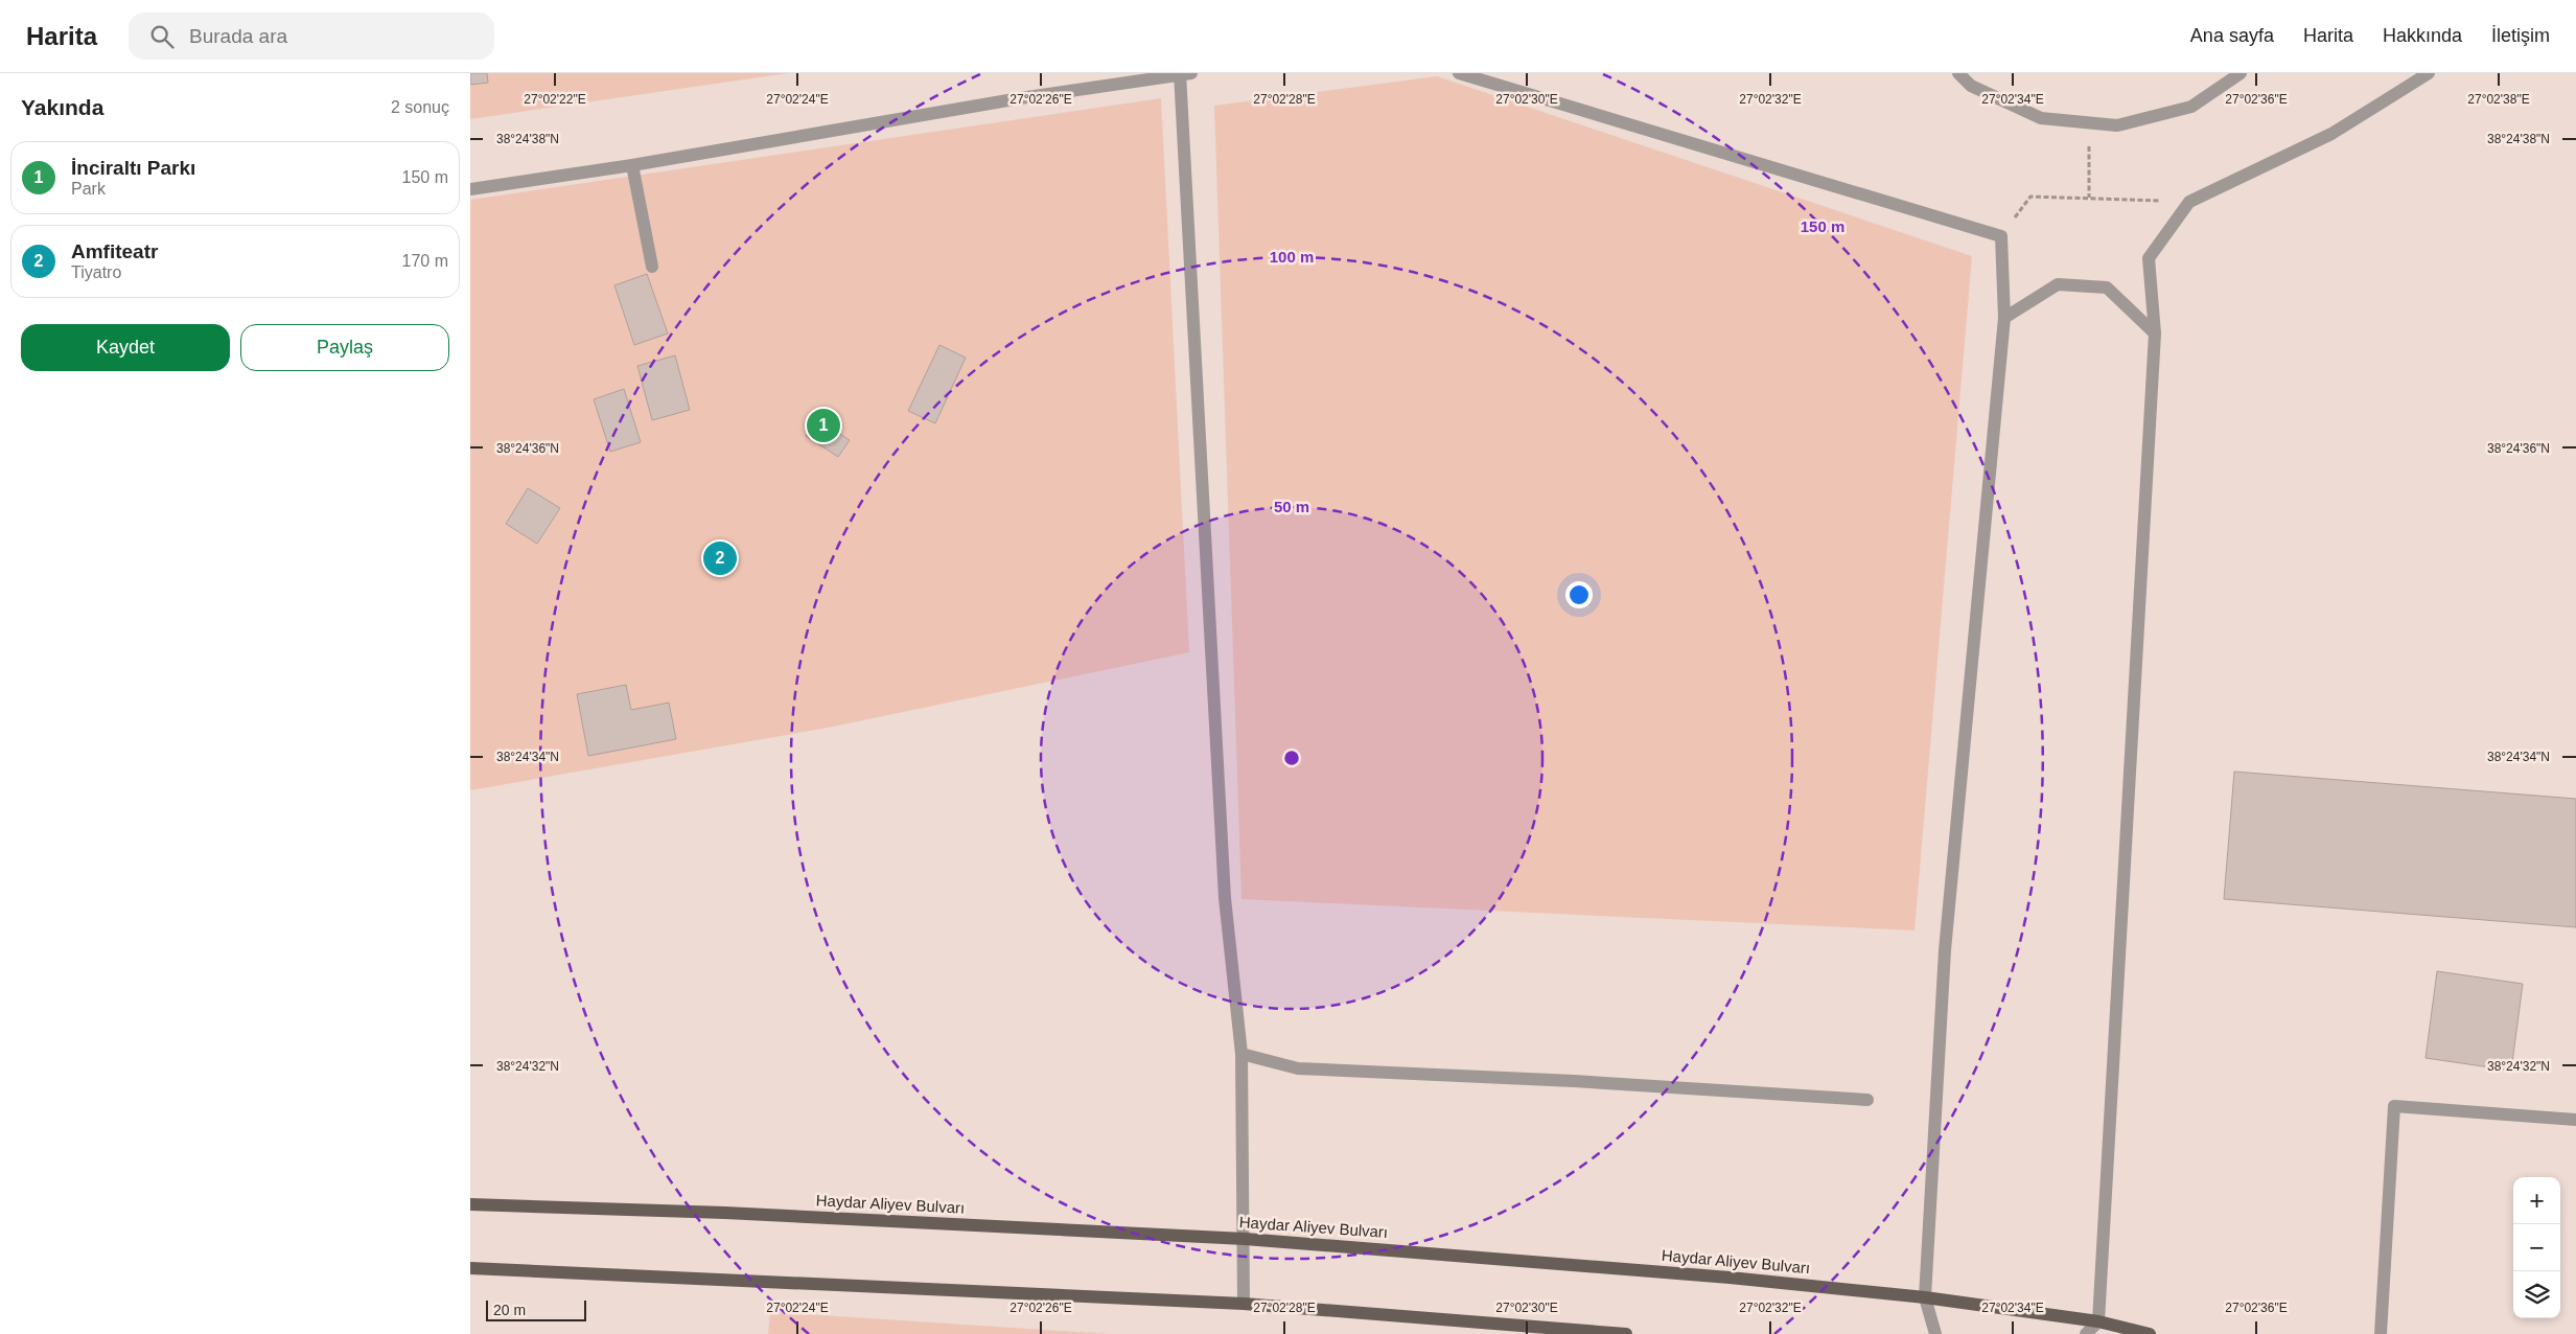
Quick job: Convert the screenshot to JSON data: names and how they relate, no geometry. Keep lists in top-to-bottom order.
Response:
{
  "streets": {
    "main road": ["Haydar Aliyev Bulvarı"]
  },
  "scale_bar": "20 m",
  "page": {
    "header": "Harita",
    "search": "Burada ara",
    "nav": [
      "Ana sayfa",
      "Harita",
      "Hakkında",
      "İletişim"
    ],
    "heading": ["Yakında", "2 sonuç"],
    "list": [
      {
        "mark": "1",
        "name": "İnciraltı Parkı",
        "note": "Park",
        "value": "150 m"
      },
      {
        "mark": "2",
        "name": "Amfiteatr",
        "note": "Tiyatro",
        "value": "170 m"
      }
    ],
    "buttons": ["Kaydet", "Paylaş"],
    "pins": ["1", "2"],
    "map_buttons": ["+", "−"],
    "scale": "20 m"
  },
  "coordinates": [
    "27°02'22\"E",
    "27°02'24\"E",
    "27°02'26\"E",
    "27°02'28\"E",
    "27°02'30\"E",
    "27°02'32\"E",
    "27°02'34\"E",
    "27°02'36\"E",
    "27°02'38\"E",
    "38°24'38\"N",
    "38°24'36\"N",
    "38°24'34\"N",
    "38°24'32\"N"
  ],
  "rings": ["150 m", "100 m", "50 m"]
}
